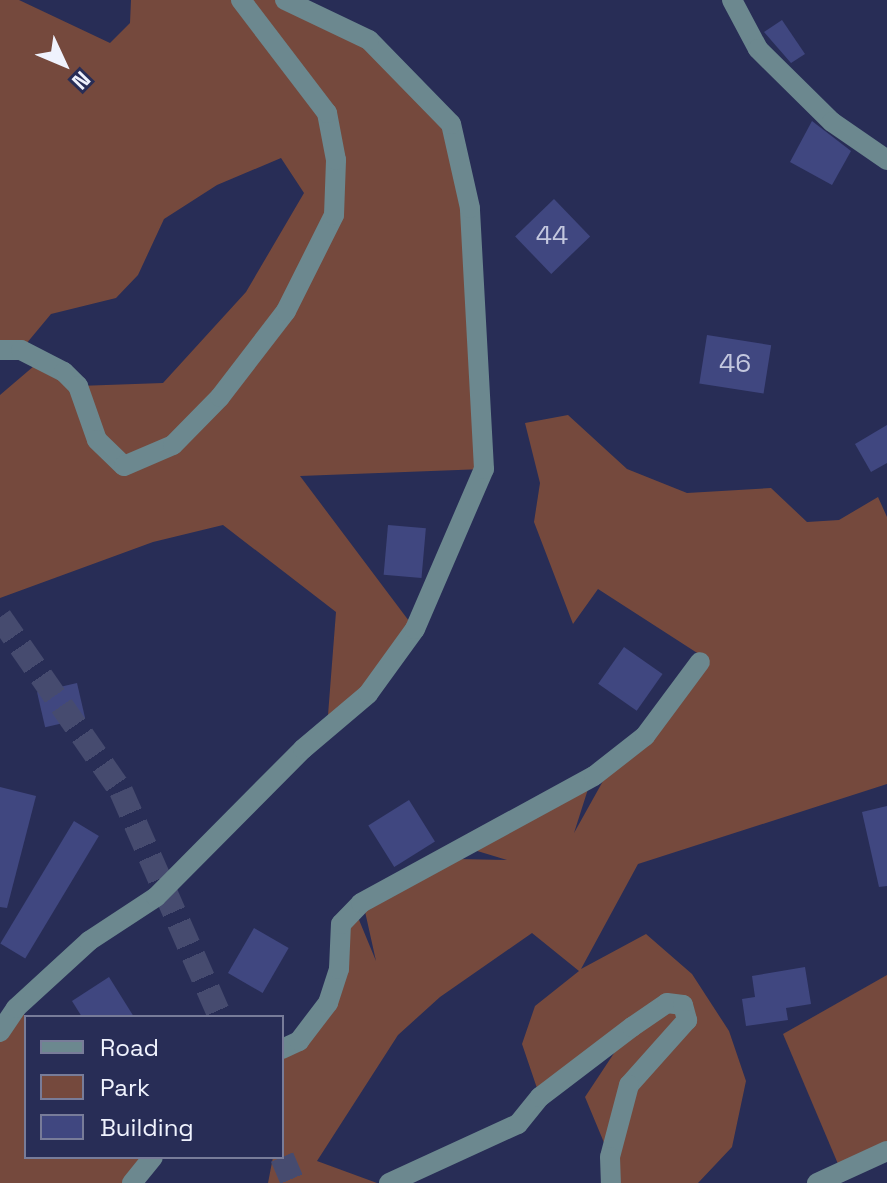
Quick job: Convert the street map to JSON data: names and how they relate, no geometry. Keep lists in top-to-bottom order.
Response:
{
  "house_numbers": ["44", "46"],
  "legend": ["Road", "Park", "Building"],
  "north": "bottom right"
}
